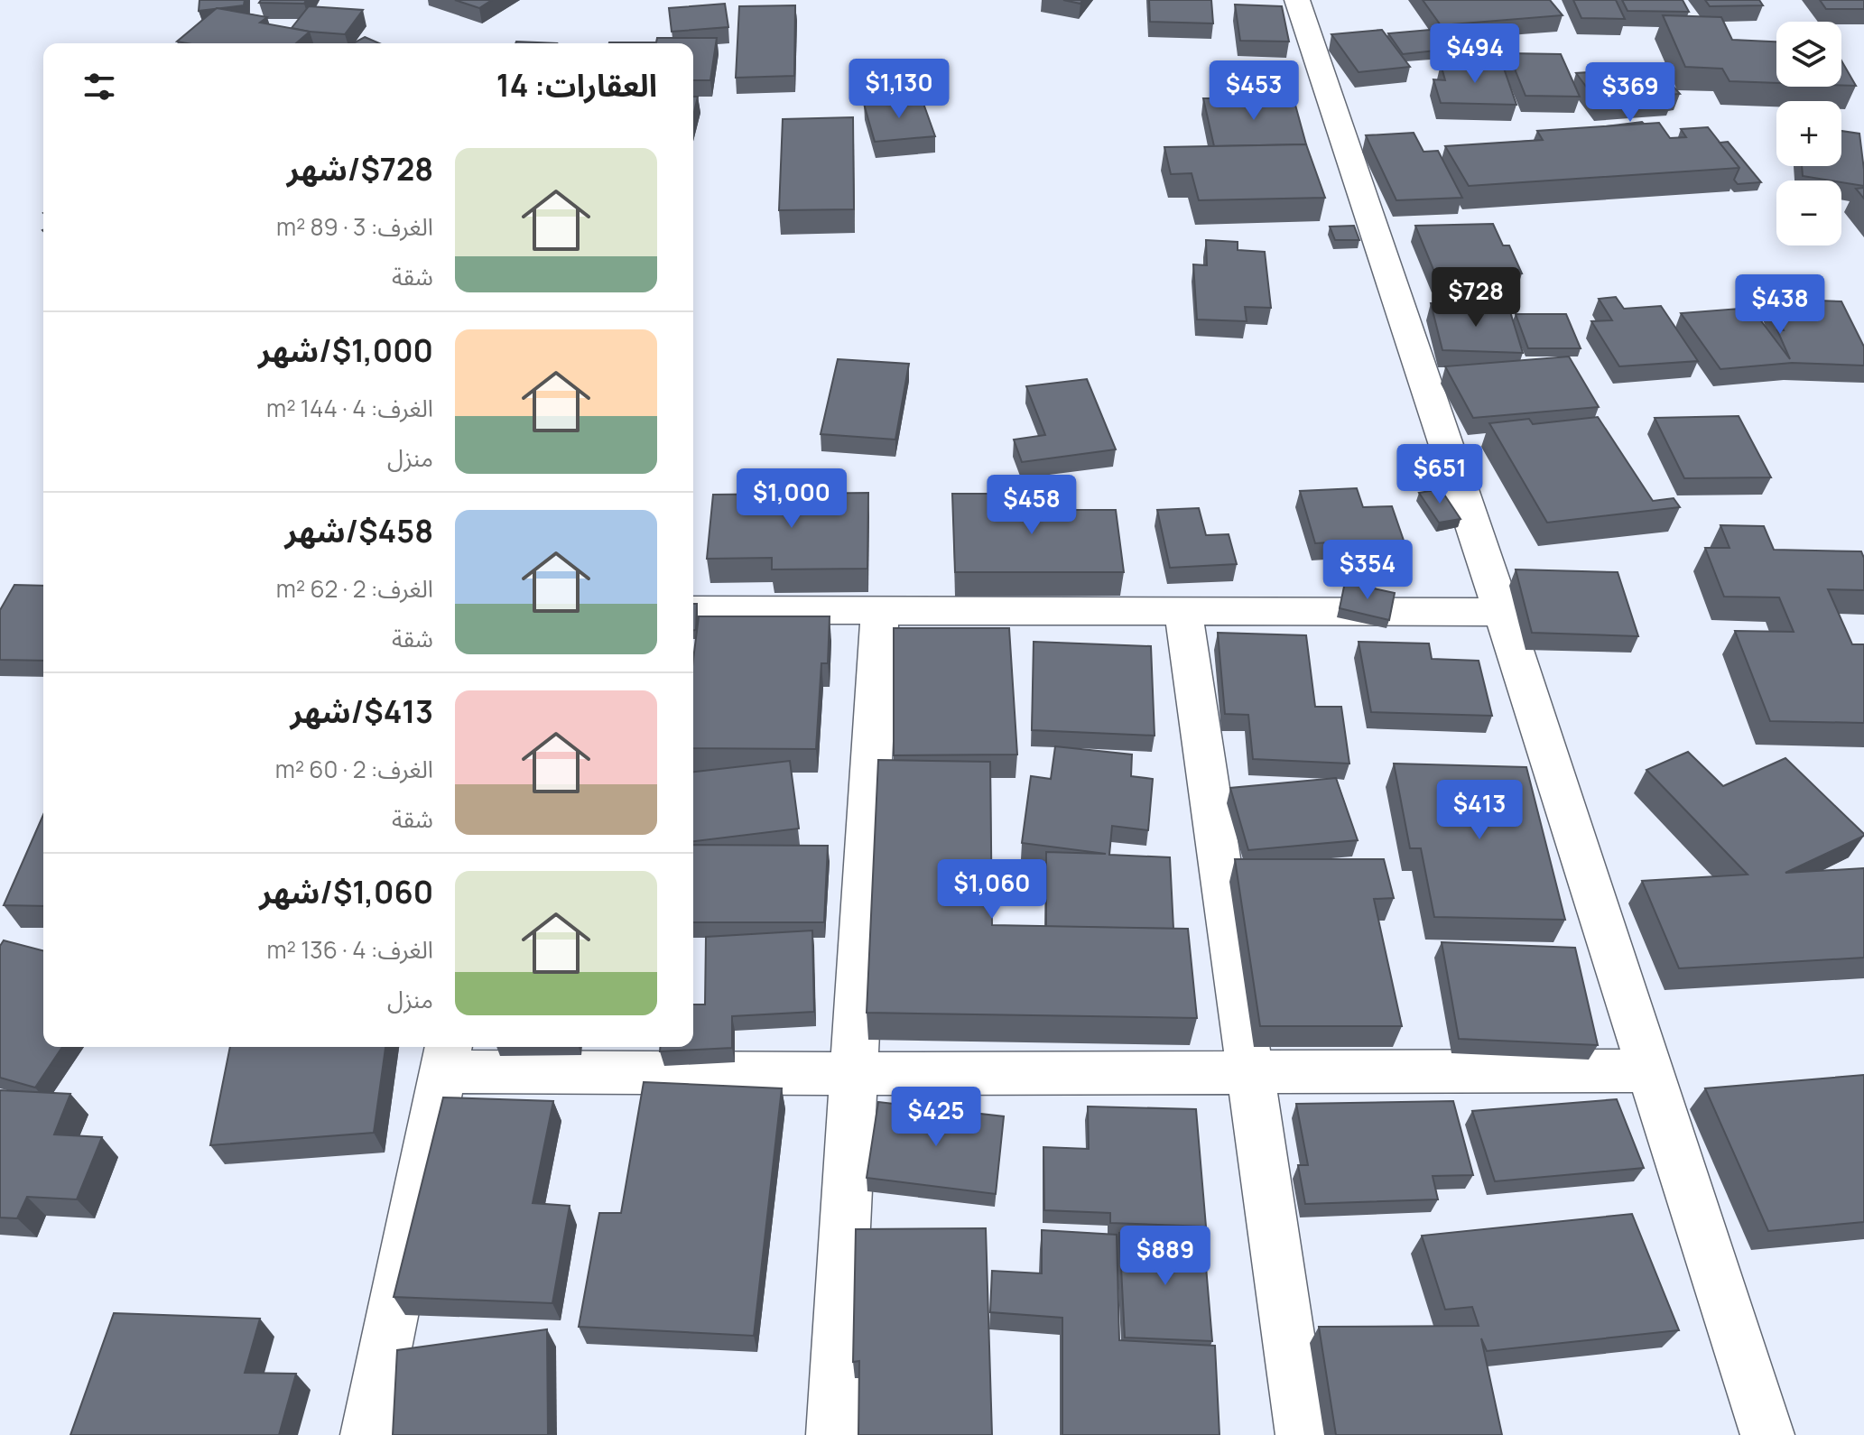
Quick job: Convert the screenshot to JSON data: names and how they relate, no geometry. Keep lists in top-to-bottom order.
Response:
{
  "page": {
    "map_buttons": ["+", "−"],
    "price": [
      "$494",
      "$1,130",
      "$453",
      "$369",
      "$728",
      "$438",
      "$651",
      "$1,000",
      "$458",
      "$354",
      "$413",
      "$1,060",
      "$425",
      "$889"
    ],
    "heading": "العقارات: 14",
    "list": [
      {
        "name": "$728/شهر",
        "note": "الغرف: 3 · 89 m² · شقة"
      },
      {
        "name": "$1,000/شهر",
        "note": "الغرف: 4 · 144 m² · منزل"
      },
      {
        "name": "$458/شهر",
        "note": "الغرف: 2 · 62 m² · شقة"
      },
      {
        "name": "$413/شهر",
        "note": "الغرف: 2 · 60 m² · شقة"
      },
      {
        "name": "$1,060/شهر",
        "note": "الغرف: 4 · 136 m² · منزل"
      }
    ]
  }
}
